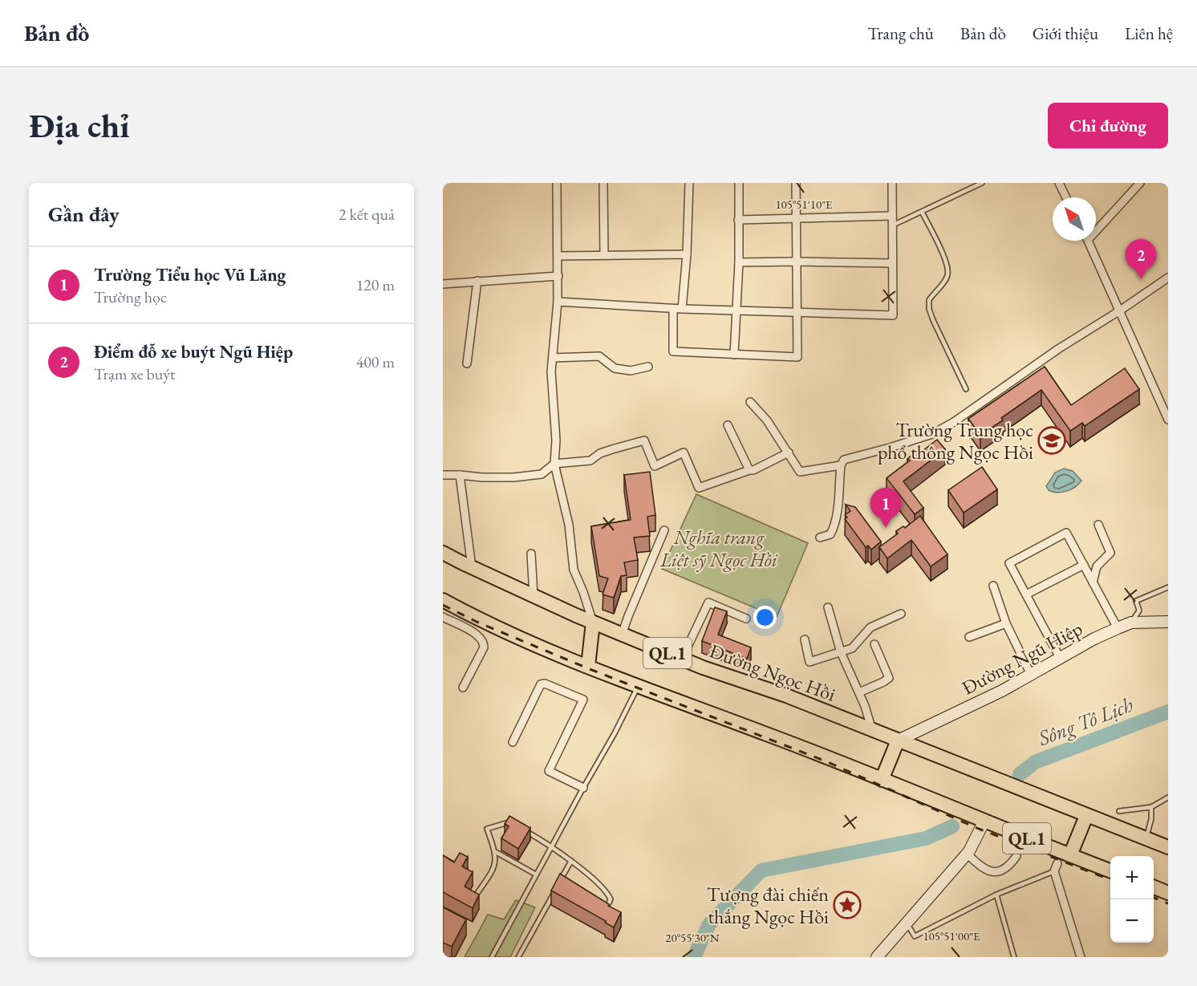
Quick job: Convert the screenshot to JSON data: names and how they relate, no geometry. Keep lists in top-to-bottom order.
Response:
{
  "streets": {
    "highway": ["QL.1", "Đường Ngọc Hồi"],
    "street": ["Đường Ngũ Hiệp"]
  },
  "crossings": [
    ["QL.1", "Đường Ngọc Hồi"],
    ["Đường Ngũ Hiệp", "Đường Ngọc Hồi"]
  ],
  "water": ["Sông Tô Lịch"],
  "parks": ["Nghĩa trang Liệt sỹ Ngọc Hồi"],
  "places": {
    "school or university": ["Trường Trung học phổ thông Ngọc Hồi"],
    "place": ["Tượng đài chiến thắng Ngọc Hồi"]
  },
  "north": "top left",
  "page": {
    "header": "Bản đồ",
    "nav": [
      "Trang chủ",
      "Bản đồ",
      "Giới thiệu",
      "Liên hệ"
    ],
    "buttons": "Chỉ đường",
    "title": "Địa chỉ",
    "heading": ["Gần đây", "2 kết quả"],
    "pins": ["2", "1"],
    "list": [
      {
        "mark": "1",
        "name": "Trường Tiểu học Vũ Lăng",
        "note": "Trường học",
        "value": "120 m"
      },
      {
        "mark": "2",
        "name": "Điểm đỗ xe buýt Ngũ Hiệp",
        "note": "Trạm xe buýt",
        "value": "400 m"
      }
    ],
    "map_buttons": ["+", "−"]
  },
  "coordinates": ["105°51'10\"E", "105°51'00\"E", "20°55'30\"N"]
}
